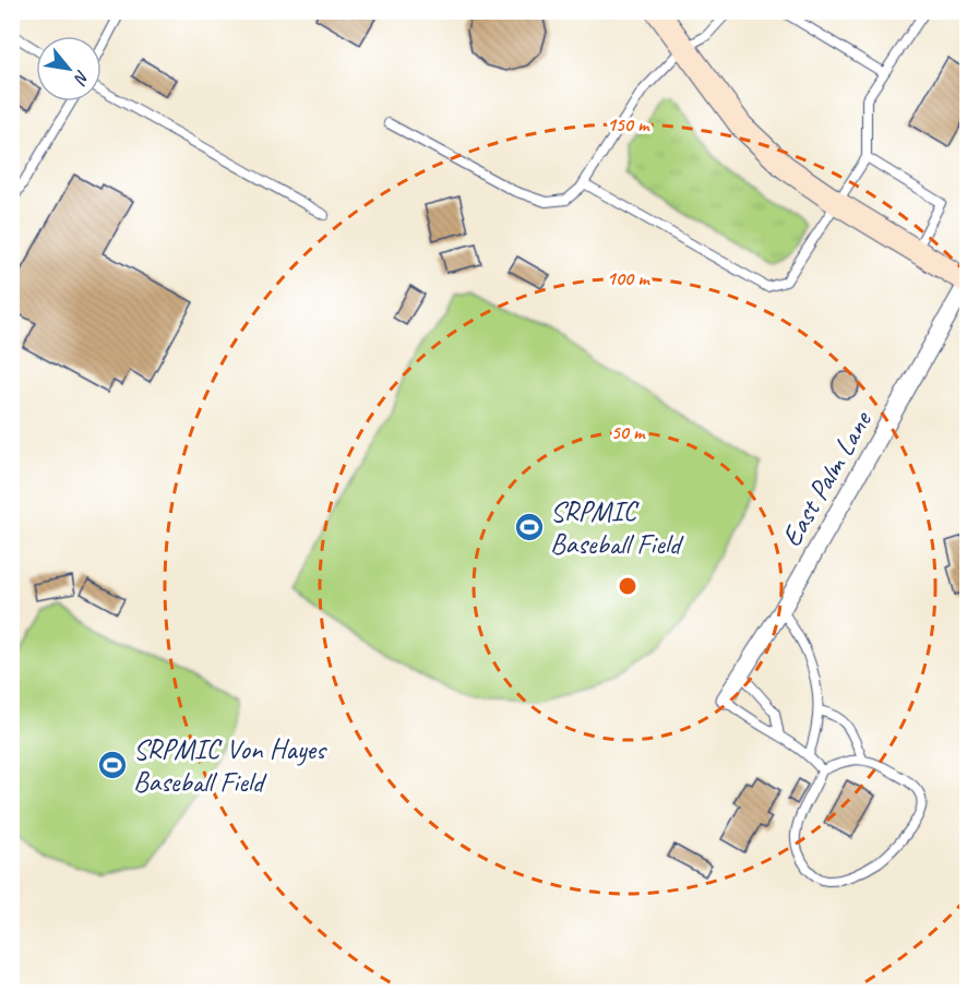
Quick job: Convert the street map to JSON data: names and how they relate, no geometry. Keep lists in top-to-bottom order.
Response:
{
  "streets": {
    "street": ["East Palm Lane"]
  },
  "places": {
    "sports": ["SRPMIC Baseball Field", "SRPMIC Von Hayes Baseball Field"]
  },
  "north": "bottom right",
  "rings": ["150 m", "100 m", "50 m"]
}
